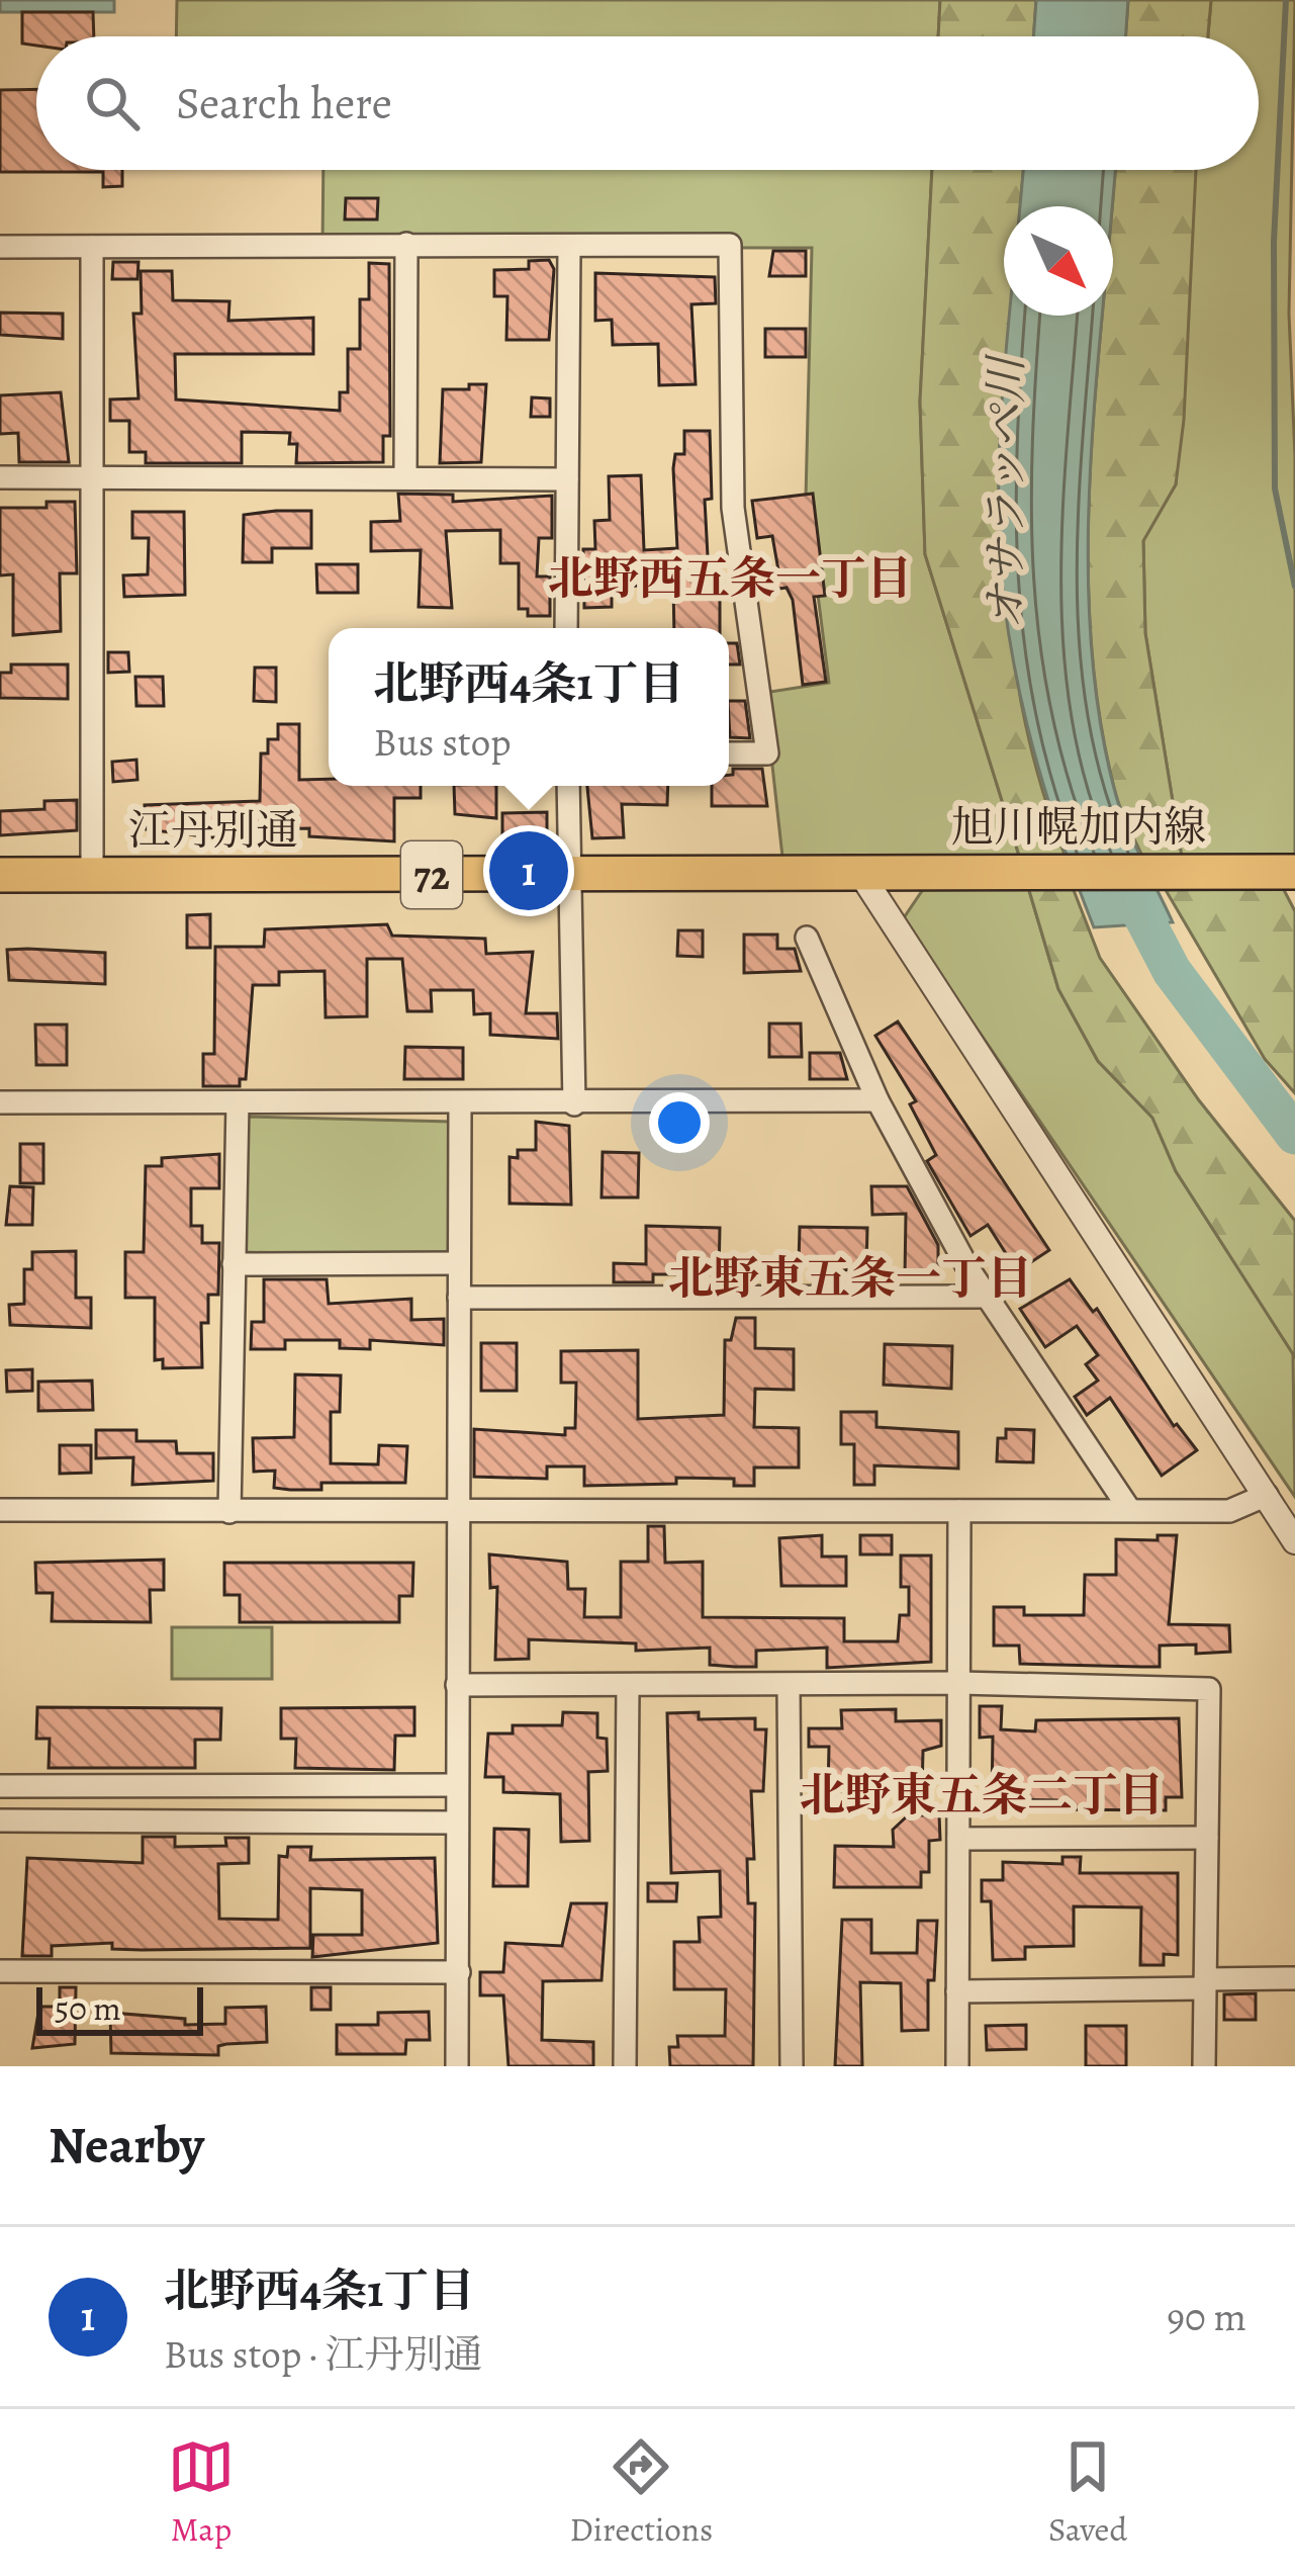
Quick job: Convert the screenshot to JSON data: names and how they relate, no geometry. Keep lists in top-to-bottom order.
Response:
{
  "streets": {
    "main road": ["旭川幌加内線", "江丹別通", "72"]
  },
  "crossings": [
    ["旭川幌加内線", "江丹別通"]
  ],
  "districts": ["北野西五条一丁目", "北野東五条一丁目", "北野東五条二丁目"],
  "water": ["オサラッペ川"],
  "scale_bar": "50 m",
  "north": "bottom right",
  "page": {
    "search": "Search here",
    "popup": ["北野西4条1丁目", "Bus stop"],
    "pins": "1",
    "scale": "50 m",
    "heading": "Nearby",
    "list": [
      {
        "mark": "1",
        "name": "北野西4条1丁目",
        "note": "Bus stop · 江丹別通",
        "value": "90 m"
      }
    ],
    "nav": ["Map", "Directions", "Saved"]
  }
}
